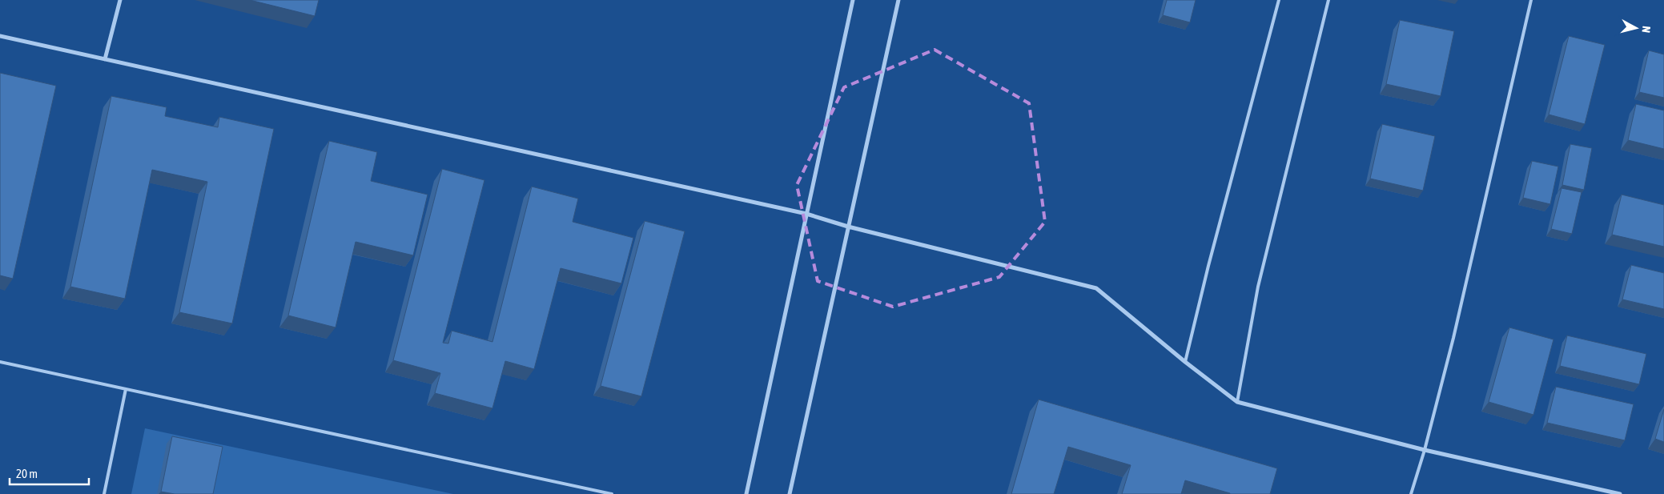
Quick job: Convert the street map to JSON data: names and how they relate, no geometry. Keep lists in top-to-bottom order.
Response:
{
  "scale_bar": "20 m",
  "north": "right"
}
